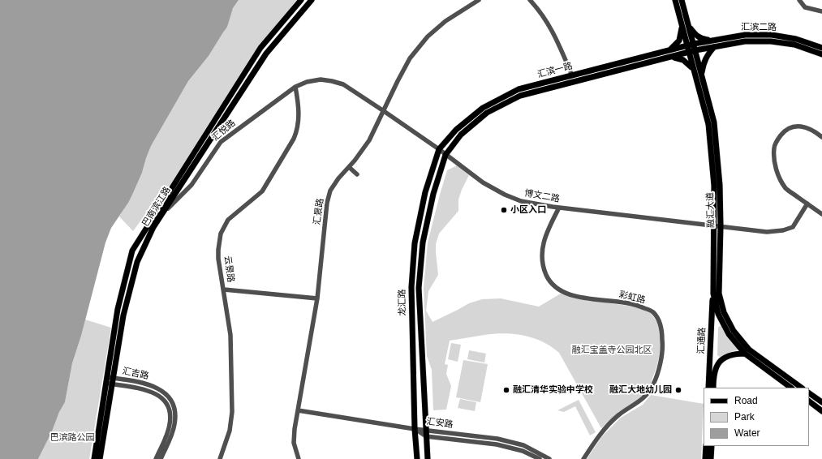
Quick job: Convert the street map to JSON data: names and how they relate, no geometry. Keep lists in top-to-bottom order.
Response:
{
  "streets": {
    "main road": [
      "汇滨二路",
      "汇滨一路",
      "巴南滨江路",
      "融汇大道",
      "龙汇路",
      "汇通路"
    ],
    "street": [
      "汇悦路",
      "博文二路",
      "汇景路",
      "云景路",
      "彩虹路",
      "汇吉路",
      "汇安路"
    ]
  },
  "crossings": [
    ["汇滨二路", "汇滨一路"],
    ["汇滨二路", "融汇大道"],
    ["汇滨一路", "博文二路"],
    ["汇滨一路", "融汇大道"],
    ["汇滨一路", "龙汇路"],
    ["汇悦路", "博文二路"],
    ["汇悦路", "巴南滨江路"],
    ["汇悦路", "云景路"],
    ["博文二路", "融汇大道"],
    ["博文二路", "汇景路"],
    ["博文二路", "云景路"],
    ["博文二路", "彩虹路"],
    ["博文二路", "龙汇路"],
    ["巴南滨江路", "汇吉路"],
    ["融汇大道", "汇通路"],
    ["龙汇路", "汇安路"]
  ],
  "parks": ["融汇宝盖寺公园北区", "巴滨路公园"],
  "places": ["小区入口", "融汇清华实验中学校", "融汇大地幼儿园"],
  "legend": ["Road", "Park", "Water"]
}
